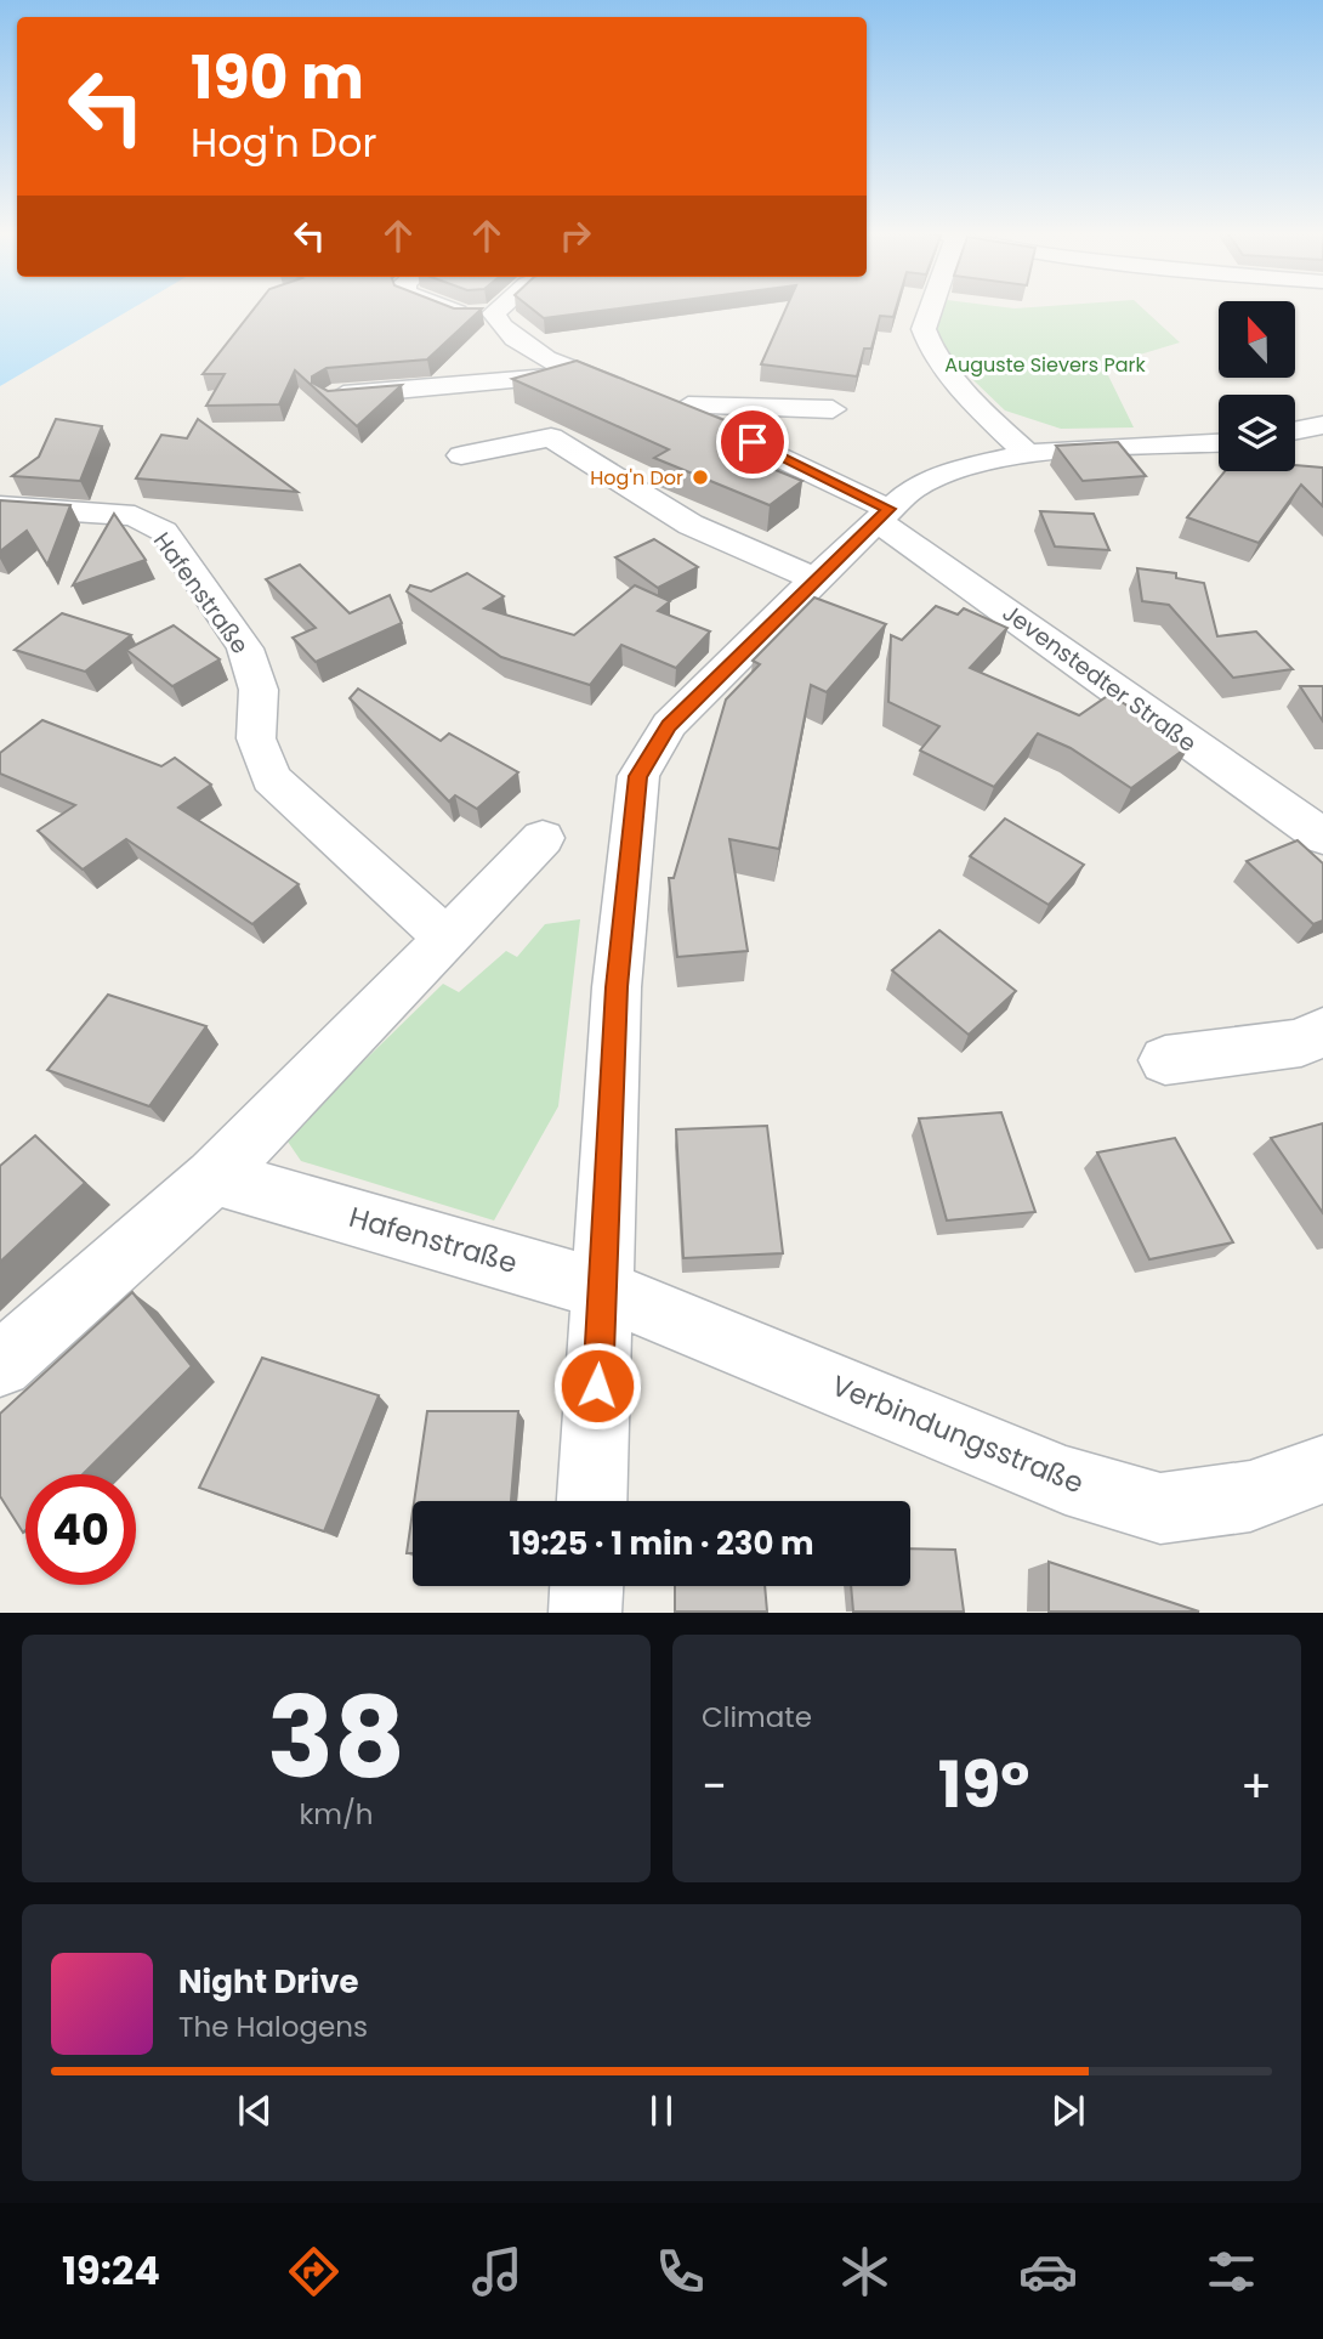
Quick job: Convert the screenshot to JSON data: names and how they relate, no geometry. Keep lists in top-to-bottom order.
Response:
{
  "streets": {
    "street": ["Hafenstraße", "Jevenstedter Straße", "Verbindungsstraße"]
  },
  "crossings": [
    ["Hafenstraße", "Verbindungsstraße"]
  ],
  "parks": ["Auguste Sievers Park"],
  "places": ["Hog'n Dor"],
  "north": "top",
  "page": {
    "turn": ["190 m", "Hog'n Dor"],
    "limit": "40",
    "trip": "19:25 · 1 min · 230 m",
    "tile": [
      ["38", "km/h"],
      "Climate"
    ],
    "heat": ["−", "19°", "+"],
    "song": ["Night Drive", "The Halogens"],
    "tabs": "19:24"
  }
}
